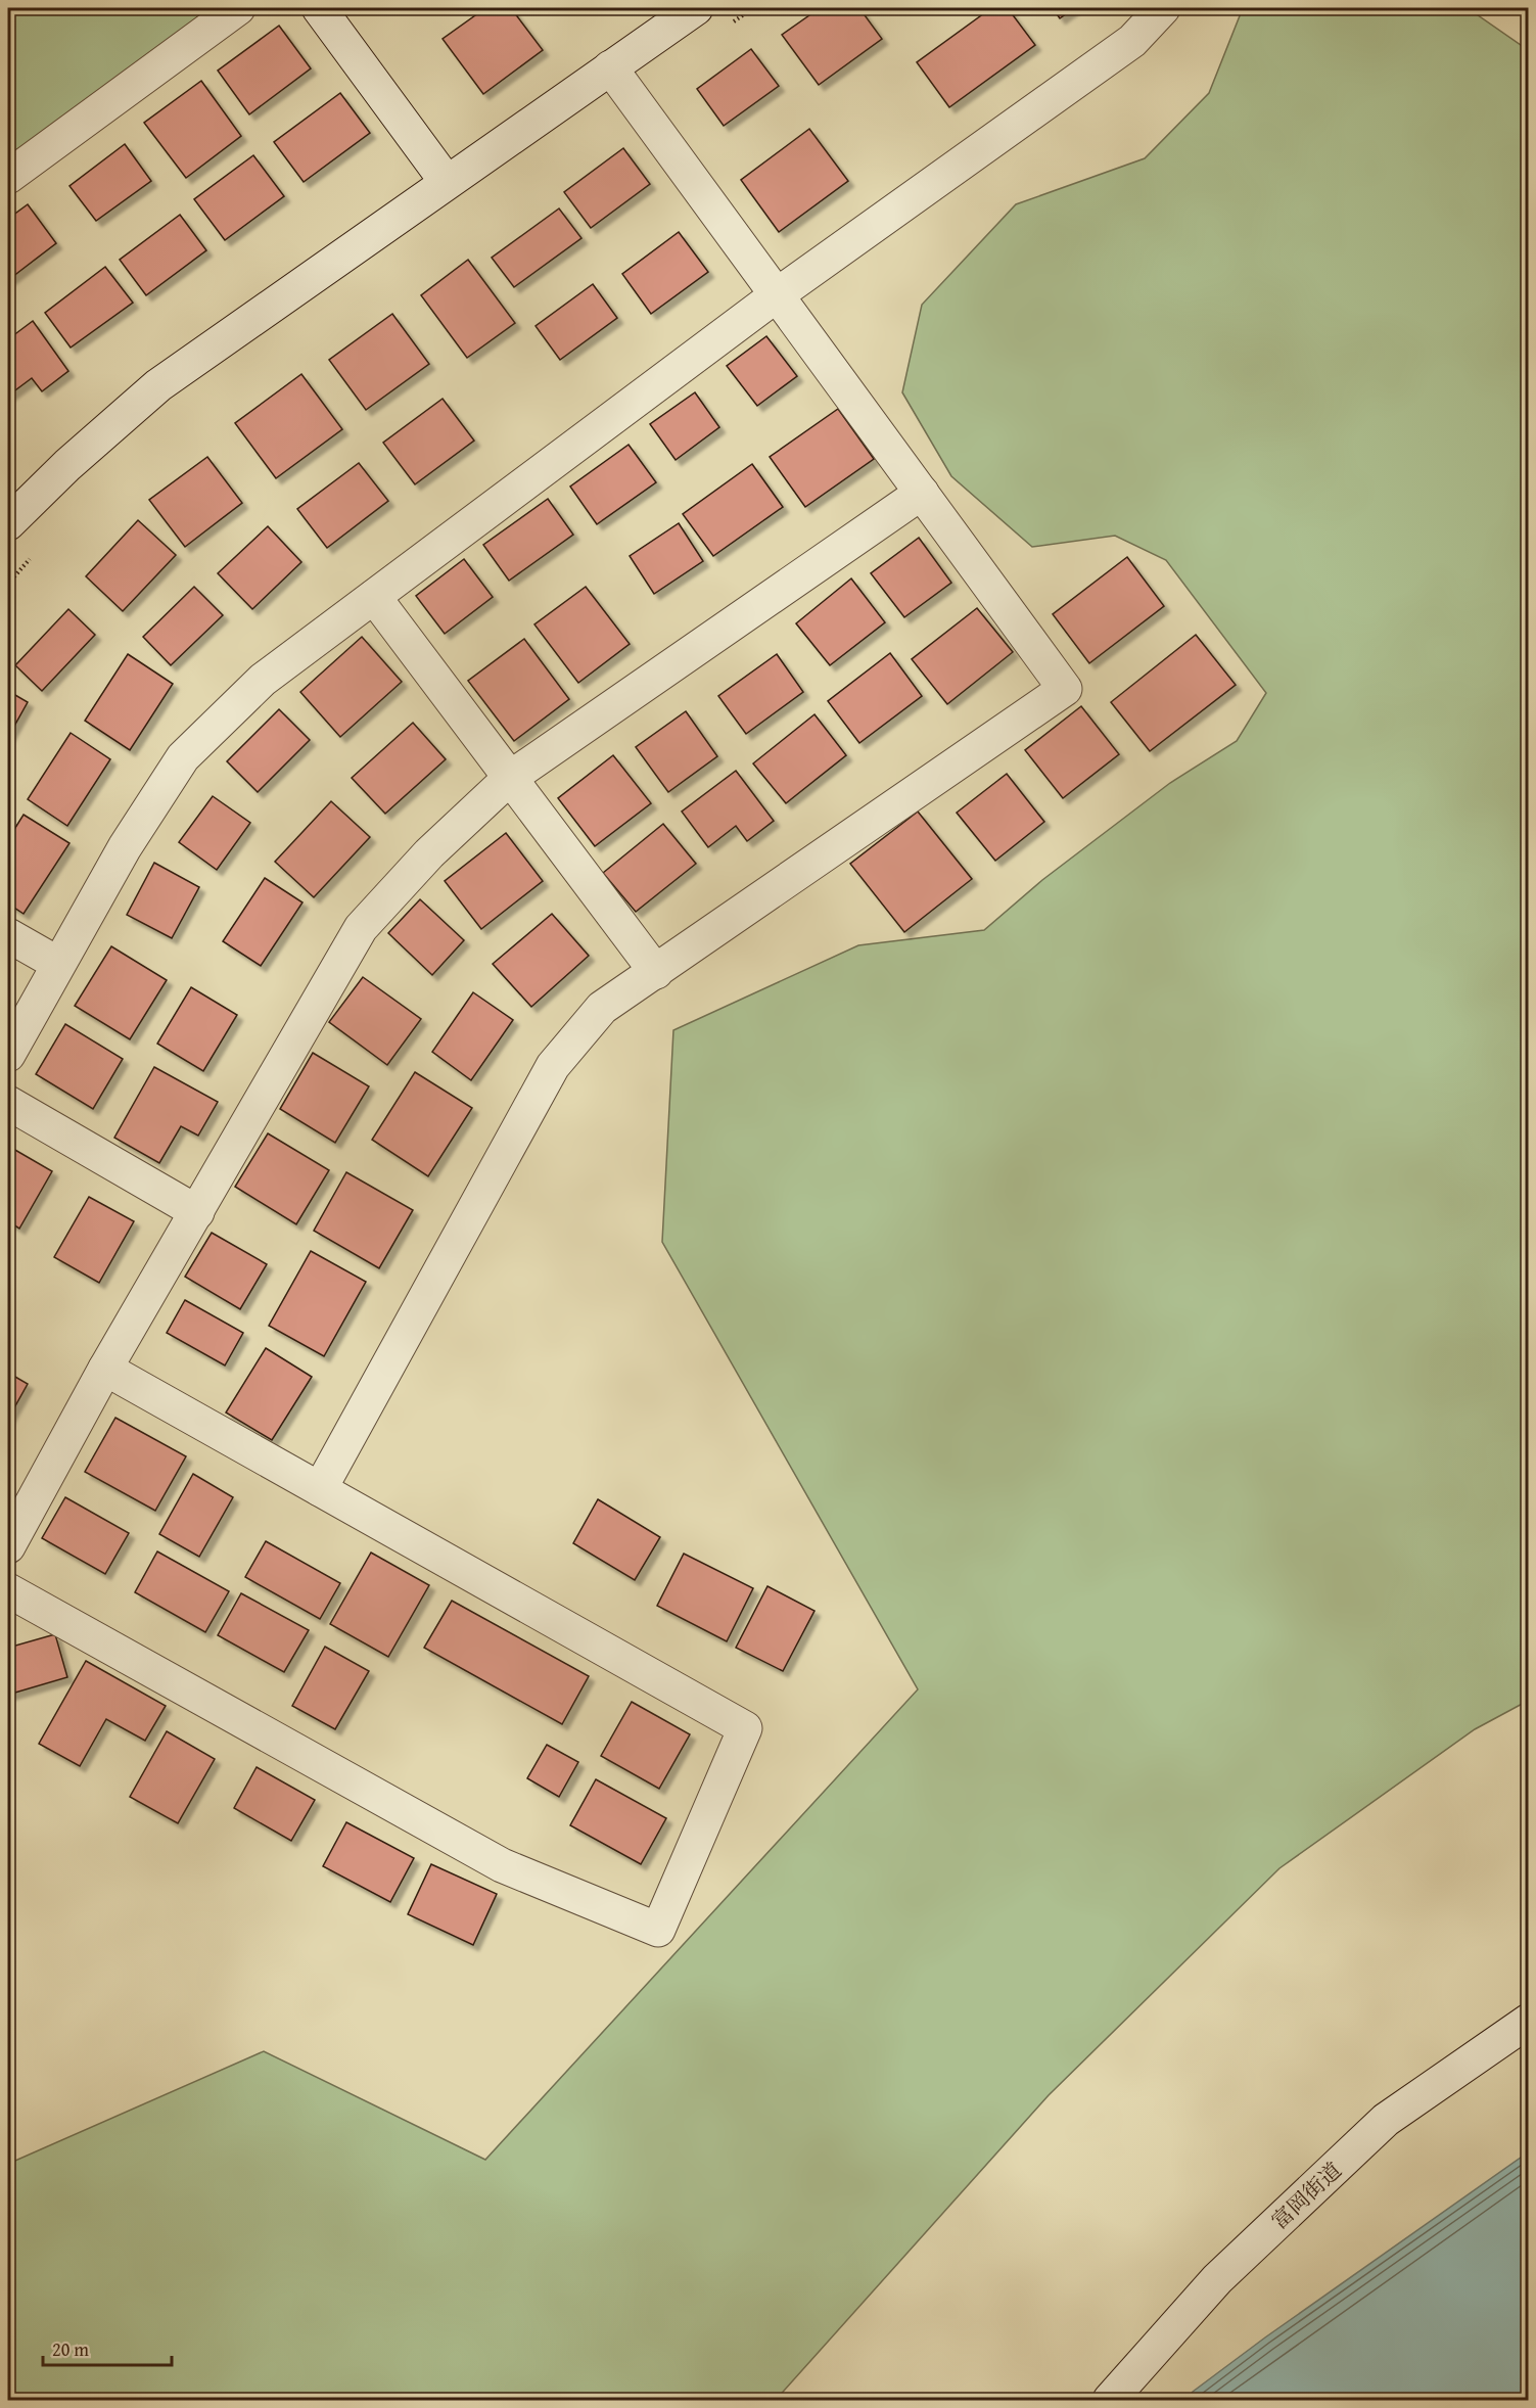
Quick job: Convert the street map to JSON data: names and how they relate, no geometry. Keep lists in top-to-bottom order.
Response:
{
  "streets": {
    "street": ["富岡街道"]
  },
  "scale_bar": "20 m"
}
